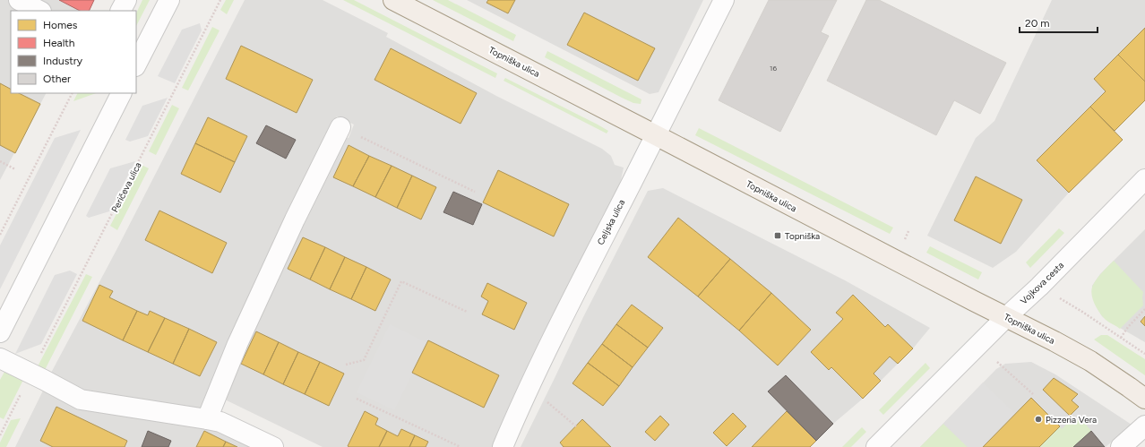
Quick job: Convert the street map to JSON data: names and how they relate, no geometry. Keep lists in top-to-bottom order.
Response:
{
  "streets": {
    "main road": ["Topniška ulica"],
    "street": ["Celjska ulica", "Vojkova cesta"],
    "path": ["Peričeva ulica"]
  },
  "crossings": [
    ["Topniška ulica", "Celjska ulica"],
    ["Topniška ulica", "Vojkova cesta"]
  ],
  "places": {
    "transit": ["Topniška"],
    "other": ["Pizzeria Vera"]
  },
  "house_numbers": ["16"],
  "legend": [
    "Homes",
    "Health",
    "Industry",
    "Other"
  ],
  "scale_bar": "20 m"
}
